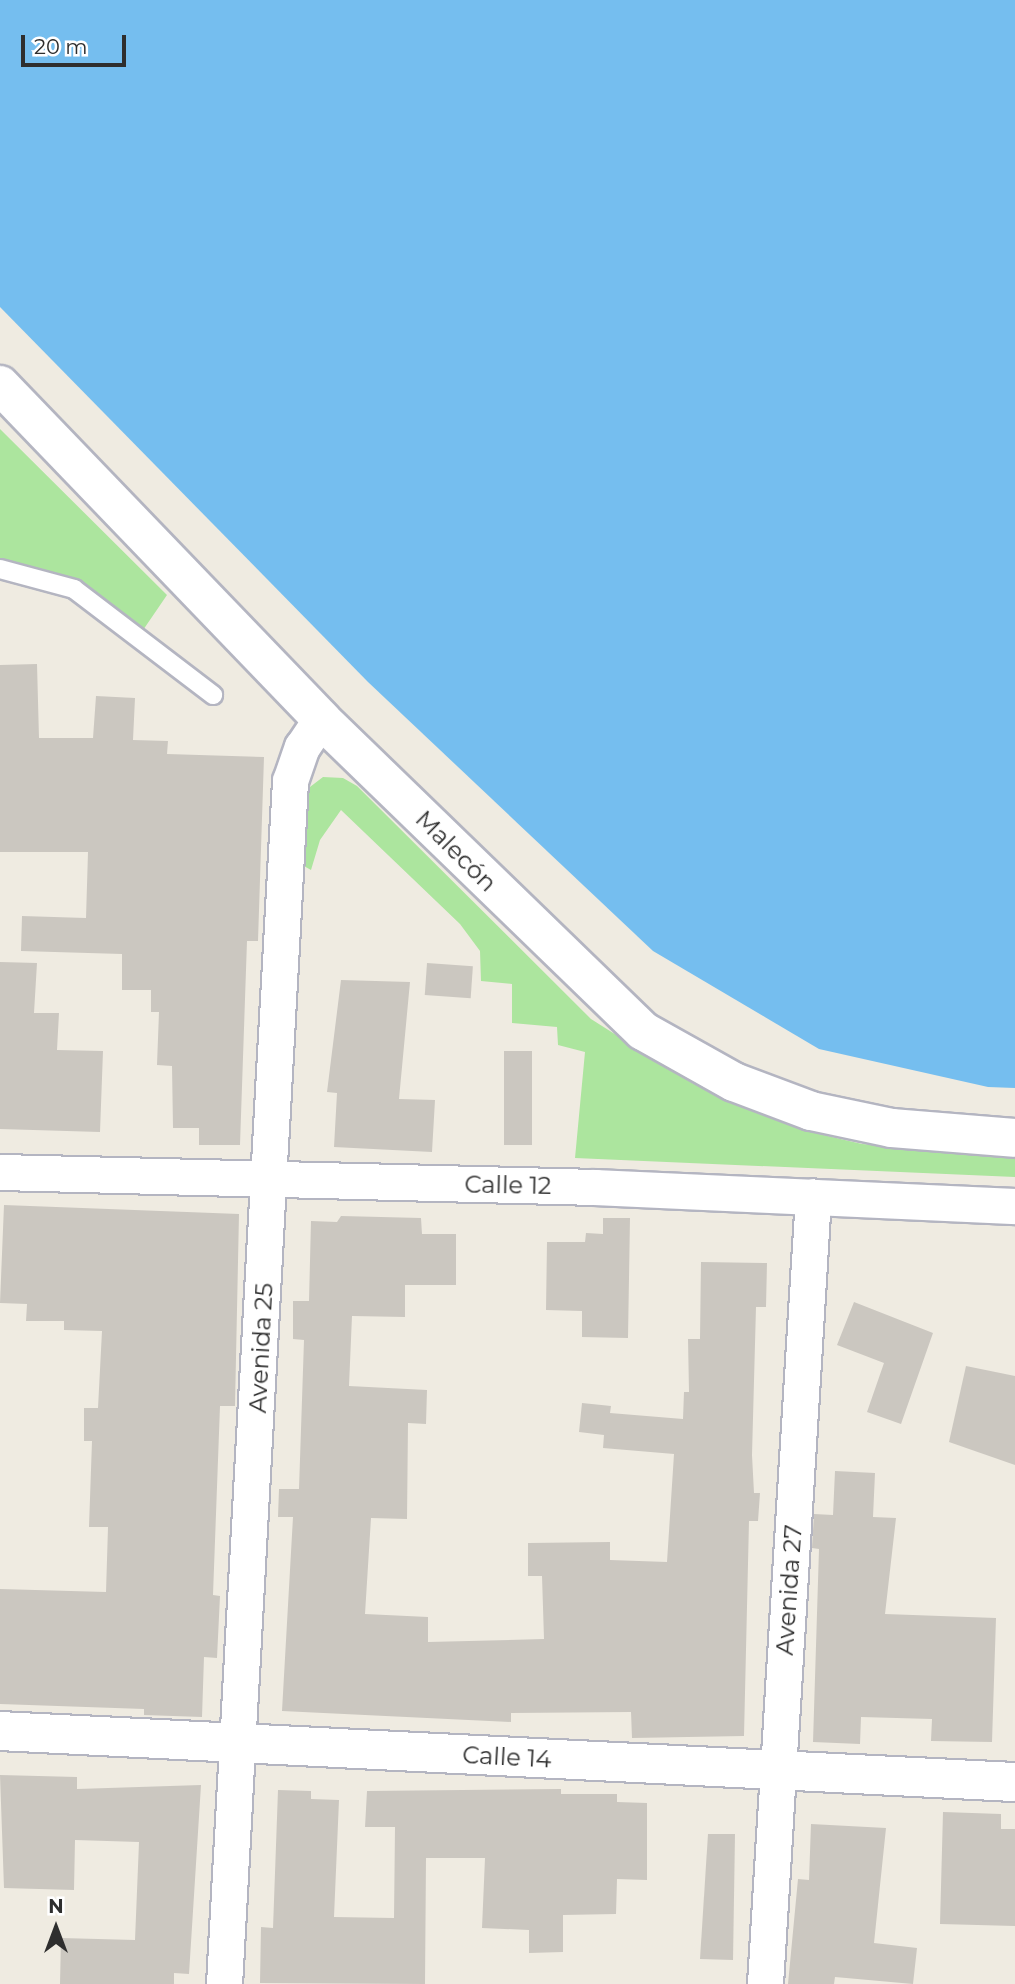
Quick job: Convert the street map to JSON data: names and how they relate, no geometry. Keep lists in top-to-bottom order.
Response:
{
  "streets": {
    "main road": ["Malecón", "Calle 14"],
    "street": ["Calle 12", "Avenida 25", "Avenida 27"]
  },
  "crossings": [
    ["Malecón", "Avenida 25"],
    ["Calle 12", "Avenida 25"],
    ["Calle 12", "Avenida 27"],
    ["Avenida 25", "Calle 14"],
    ["Avenida 27", "Calle 14"]
  ],
  "scale_bar": "20 m",
  "north": "top"
}
